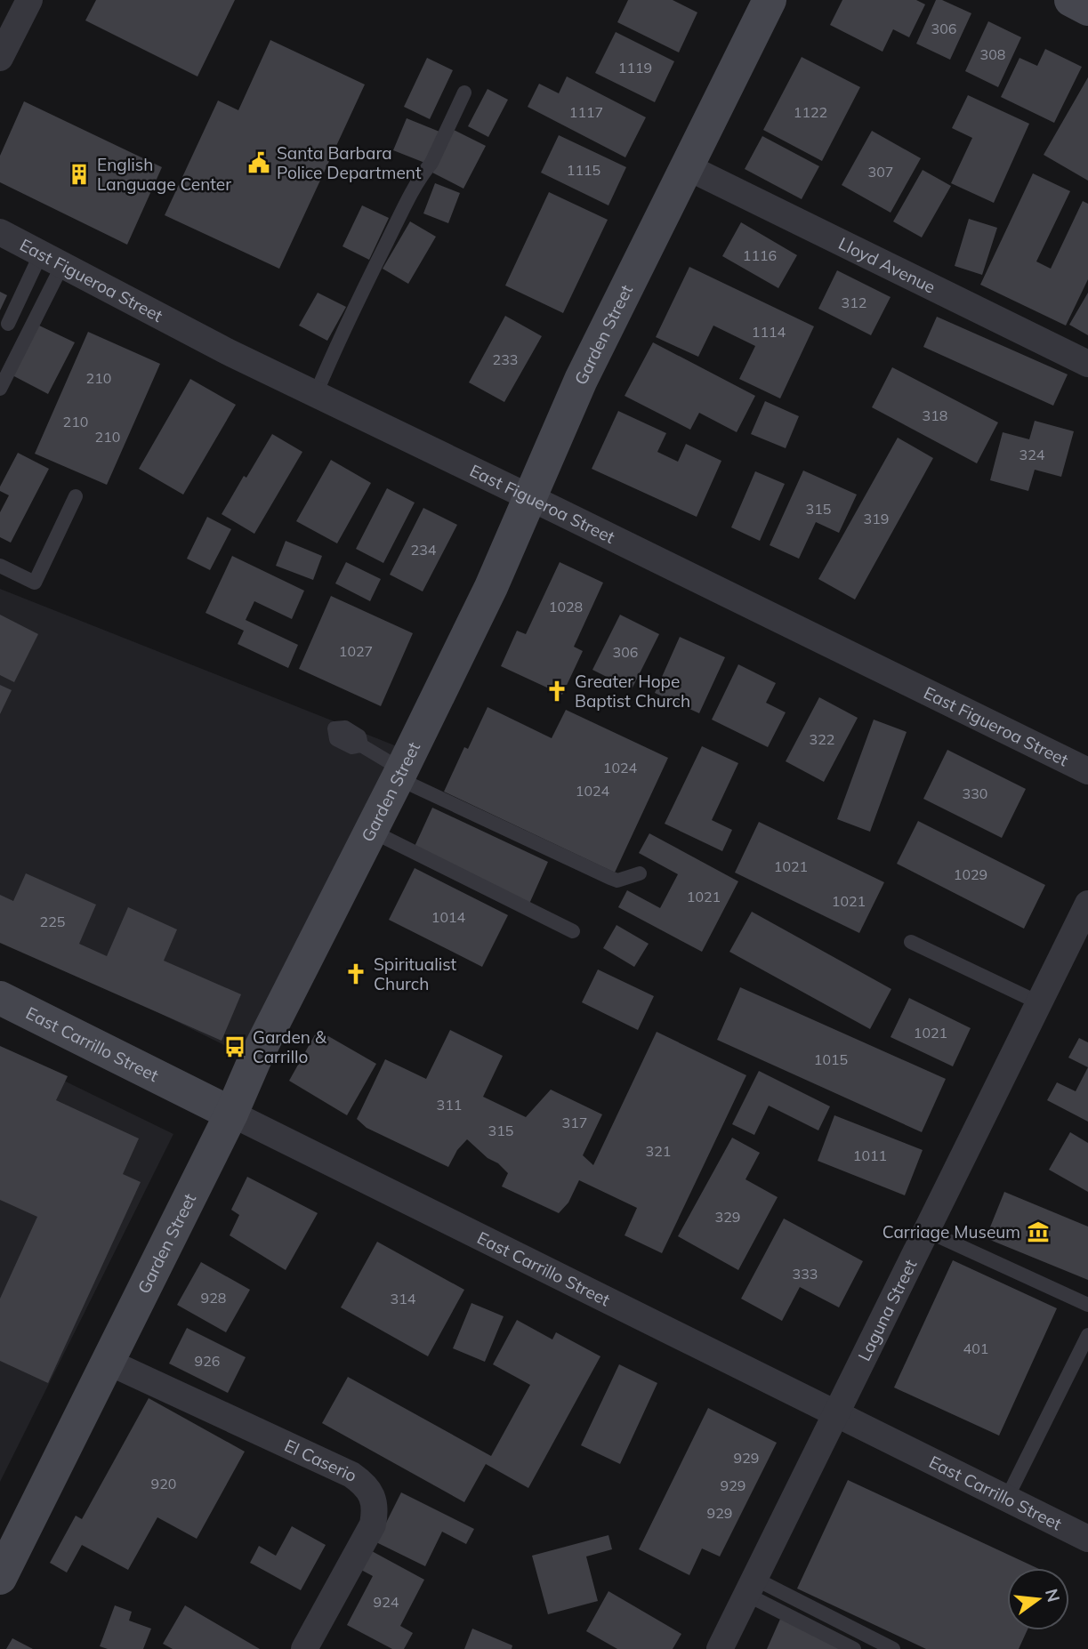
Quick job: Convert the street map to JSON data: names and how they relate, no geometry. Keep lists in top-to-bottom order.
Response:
{
  "streets": {
    "main road": ["Garden Street", "East Carrillo Street"],
    "street": [
      "Lloyd Avenue",
      "East Figueroa Street",
      "Laguna Street",
      "El Caserio"
    ]
  },
  "crossings": [
    ["Lloyd Avenue", "Garden Street"],
    ["East Figueroa Street", "Garden Street"],
    ["Garden Street", "East Carrillo Street"],
    ["Garden Street", "El Caserio"],
    ["East Carrillo Street", "Laguna Street"]
  ],
  "places": {
    "public building": ["Santa Barbara Police Department"],
    "building": ["English Language Center"],
    "church": ["Greater Hope Baptist Church", "Spiritualist Church"],
    "bus stop": ["Garden & Carrillo"],
    "museum": ["Carriage Museum"]
  },
  "house_numbers": [
    "306",
    "308",
    "1119",
    "1117",
    "1122",
    "1115",
    "307",
    "1116",
    "312",
    "1114",
    "233",
    "210",
    "318",
    "210",
    "210",
    "324",
    "315",
    "319",
    "234",
    "1028",
    "1027",
    "306",
    "322",
    "1024",
    "1024",
    "330",
    "1021",
    "1029",
    "1021",
    "1021",
    "1014",
    "225",
    "1021",
    "1015",
    "311",
    "317",
    "315",
    "321",
    "1011",
    "329",
    "333",
    "928",
    "314",
    "401",
    "926",
    "929",
    "920",
    "929",
    "929",
    "924"
  ],
  "north": "right"
}
